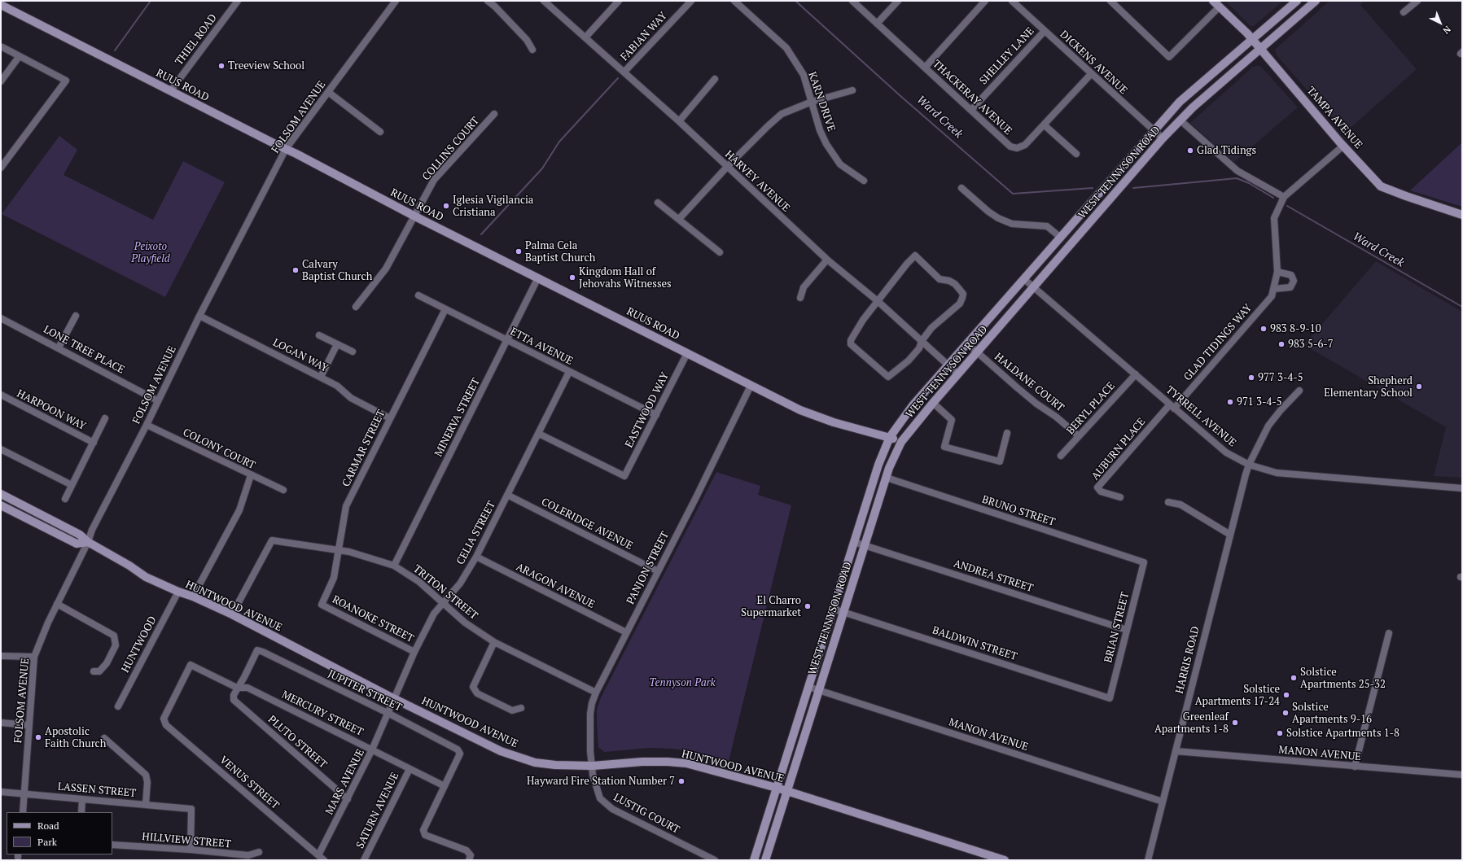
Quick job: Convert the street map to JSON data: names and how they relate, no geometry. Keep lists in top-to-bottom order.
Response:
{
  "streets": {
    "street": [
      "FABIAN WAY",
      "THIEL ROAD",
      "SHELLEY LANE",
      "DICKENS AVENUE",
      "RUUS ROAD",
      "THACKERAY AVENUE",
      "KARN DRIVE",
      "FOLSOM AVENUE",
      "TAMPA AVENUE",
      "COLLINS COURT",
      "WEST TENNYSON ROAD",
      "HARVEY AVENUE",
      "GLAD TIDINGS WAY",
      "ETTA AVENUE",
      "LONE TREE PLACE",
      "LOGAN WAY",
      "HALDANE COURT",
      "BERYL PLACE",
      "HARPOON WAY",
      "EASTWOOD WAY",
      "TYRRELL AVENUE",
      "MINERVA STREET",
      "CARMAR STREET",
      "COLONY COURT",
      "AUBURN PLACE",
      "BRUNO STREET",
      "COLERIDGE AVENUE",
      "CELIA STREET",
      "PANJON STREET",
      "ANDREA STREET",
      "ARAGON AVENUE",
      "TRITON STREET",
      "HUNTWOOD AVENUE",
      "ROANOKE STREET",
      "BRIAN STREET",
      "BALDWIN STREET",
      "HUNTWOOD",
      "HARRIS ROAD",
      "JUPITER STREET",
      "MERCURY STREET",
      "MANON AVENUE",
      "PLUTO STREET",
      "MARS AVENUE",
      "VENUS STREET",
      "LASSEN STREET",
      "SATURN AVENUE",
      "LUSTIG COURT",
      "HILLVIEW STREET"
    ]
  },
  "crossings": [
    ["FABIAN WAY", "HARVEY AVENUE"],
    ["THIEL ROAD", "RUUS ROAD"],
    ["SHELLEY LANE", "DICKENS AVENUE"],
    ["SHELLEY LANE", "THACKERAY AVENUE"],
    ["DICKENS AVENUE", "THACKERAY AVENUE"],
    ["DICKENS AVENUE", "WEST TENNYSON ROAD"],
    ["RUUS ROAD", "FOLSOM AVENUE"],
    ["RUUS ROAD", "COLLINS COURT"],
    ["RUUS ROAD", "WEST TENNYSON ROAD"],
    ["RUUS ROAD", "EASTWOOD WAY"],
    ["RUUS ROAD", "MINERVA STREET"],
    ["RUUS ROAD", "PANJON STREET"],
    ["FOLSOM AVENUE", "LONE TREE PLACE"],
    ["FOLSOM AVENUE", "LOGAN WAY"],
    ["FOLSOM AVENUE", "COLONY COURT"],
    ["FOLSOM AVENUE", "HUNTWOOD AVENUE"],
    ["FOLSOM AVENUE", "LASSEN STREET"],
    ["TAMPA AVENUE", "WEST TENNYSON ROAD"],
    ["TAMPA AVENUE", "GLAD TIDINGS WAY"],
    ["WEST TENNYSON ROAD", "HARVEY AVENUE"],
    ["WEST TENNYSON ROAD", "HALDANE COURT"],
    ["WEST TENNYSON ROAD", "TYRRELL AVENUE"],
    ["WEST TENNYSON ROAD", "BRUNO STREET"],
    ["WEST TENNYSON ROAD", "ANDREA STREET"],
    ["WEST TENNYSON ROAD", "HUNTWOOD AVENUE"],
    ["WEST TENNYSON ROAD", "BALDWIN STREET"],
    ["WEST TENNYSON ROAD", "MANON AVENUE"],
    ["GLAD TIDINGS WAY", "TYRRELL AVENUE"],
    ["GLAD TIDINGS WAY", "AUBURN PLACE"],
    ["ETTA AVENUE", "EASTWOOD WAY"],
    ["ETTA AVENUE", "MINERVA STREET"],
    ["ETTA AVENUE", "CARMAR STREET"],
    ["ETTA AVENUE", "CELIA STREET"],
    ["LOGAN WAY", "CARMAR STREET"],
    ["HALDANE COURT", "BERYL PLACE"],
    ["BERYL PLACE", "TYRRELL AVENUE"],
    ["EASTWOOD WAY", "CELIA STREET"],
    ["TYRRELL AVENUE", "AUBURN PLACE"],
    ["TYRRELL AVENUE", "HARRIS ROAD"],
    ["MINERVA STREET", "TRITON STREET"],
    ["CARMAR STREET", "TRITON STREET"],
    ["CARMAR STREET", "ROANOKE STREET"],
    ["BRUNO STREET", "BRIAN STREET"],
    ["COLERIDGE AVENUE", "CELIA STREET"],
    ["COLERIDGE AVENUE", "PANJON STREET"],
    ["CELIA STREET", "ARAGON AVENUE"],
    ["CELIA STREET", "TRITON STREET"],
    ["CELIA STREET", "HUNTWOOD AVENUE"],
    ["CELIA STREET", "ROANOKE STREET"],
    ["CELIA STREET", "MARS AVENUE"],
    ["PANJON STREET", "ARAGON AVENUE"],
    ["PANJON STREET", "TRITON STREET"],
    ["PANJON STREET", "HUNTWOOD AVENUE"],
    ["PANJON STREET", "LUSTIG COURT"],
    ["ANDREA STREET", "BRIAN STREET"],
    ["TRITON STREET", "HUNTWOOD AVENUE"],
    ["HUNTWOOD AVENUE", "HUNTWOOD"],
    ["HUNTWOOD AVENUE", "MARS AVENUE"],
    ["HUNTWOOD AVENUE", "LUSTIG COURT"],
    ["BRIAN STREET", "BALDWIN STREET"],
    ["HARRIS ROAD", "MANON AVENUE"],
    ["JUPITER STREET", "MERCURY STREET"],
    ["JUPITER STREET", "PLUTO STREET"],
    ["JUPITER STREET", "MARS AVENUE"],
    ["MERCURY STREET", "PLUTO STREET"],
    ["MERCURY STREET", "MARS AVENUE"],
    ["MERCURY STREET", "VENUS STREET"],
    ["MERCURY STREET", "SATURN AVENUE"],
    ["PLUTO STREET", "MARS AVENUE"],
    ["MARS AVENUE", "VENUS STREET"],
    ["LASSEN STREET", "HILLVIEW STREET"]
  ],
  "water": ["Ward Creek"],
  "parks": ["Peixoto Playfield", "Tennyson Park"],
  "places": [
    "Treeview School",
    "Glad Tidings",
    "Iglesia Vigilancia Cristiana",
    "Palma Cela Baptist Church",
    "Calvary Baptist Church",
    "Kingdom Hall of Jehovahs Witnesses",
    "983 8-9-10",
    "983 5-6-7",
    "977 3-4-5",
    "Shepherd Elementary School",
    "971 3-4-5",
    "El Charro Supermarket",
    "Solstice Apartments 25-32",
    "Solstice Apartments 17-24",
    "Solstice Apartments 9-16",
    "Greenleaf Apartments 1-8",
    "Solstice Apartments 1-8",
    "Apostolic Faith Church",
    "Hayward Fire Station Number 7"
  ],
  "legend": ["Road", "Park"],
  "north": "bottom right"
}
